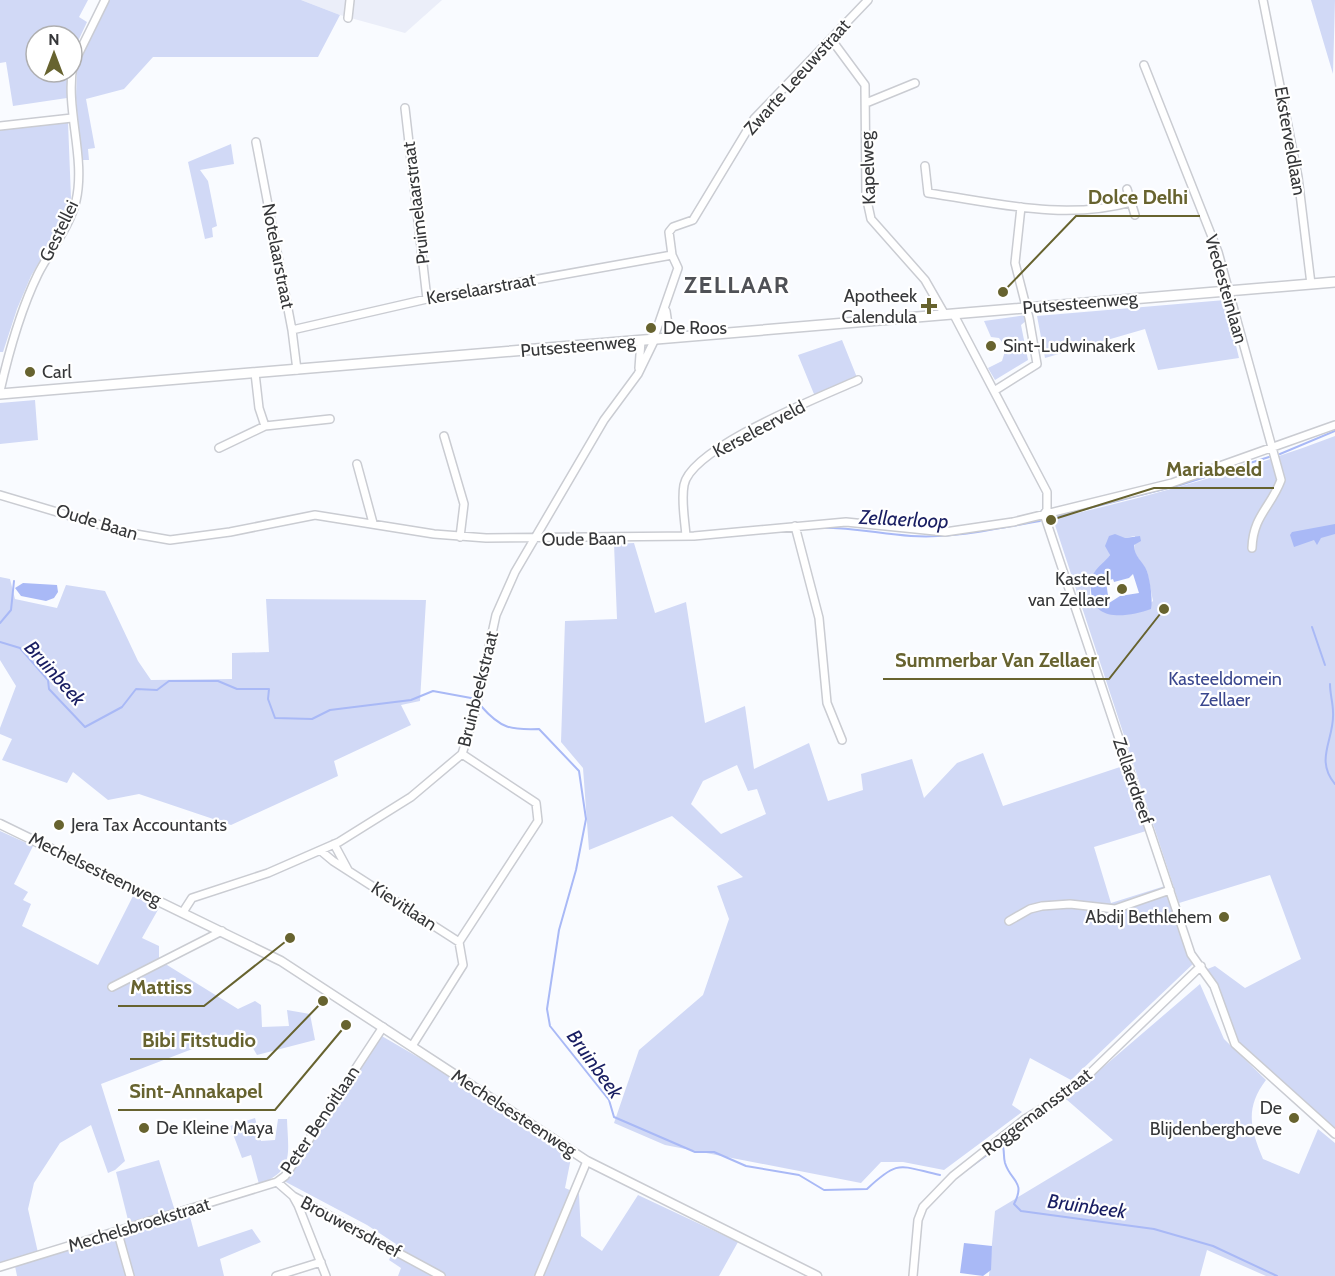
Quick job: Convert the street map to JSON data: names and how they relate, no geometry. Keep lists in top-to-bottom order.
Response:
{
  "streets": {
    "main road": ["Putsesteenweg"],
    "street": [
      "Zwarte Leeuwstraat",
      "Eksterveldlaan",
      "Kapelweg",
      "Pruimelaarstraat",
      "Gestellei",
      "Notelaarstraat",
      "Kerselaarstraat",
      "Vredesteinlaan",
      "Kerseleerveld",
      "Oude Baan",
      "Bruinbeekstraat",
      "Zellaerdreef",
      "Mechelsesteenweg",
      "Kievitlaan",
      "Roggemansstraat",
      "Peter Benoitlaan",
      "Mechelsbroekstraat",
      "Brouwersdreef"
    ]
  },
  "crossings": [
    ["Zwarte Leeuwstraat", "Kapelweg"],
    ["Zwarte Leeuwstraat", "Kerselaarstraat"],
    ["Zwarte Leeuwstraat", "Putsesteenweg"],
    ["Zwarte Leeuwstraat", "Bruinbeekstraat"],
    ["Eksterveldlaan", "Putsesteenweg"],
    ["Kapelweg", "Putsesteenweg"],
    ["Kapelweg", "Zellaerdreef"],
    ["Pruimelaarstraat", "Kerselaarstraat"],
    ["Gestellei", "Putsesteenweg"],
    ["Notelaarstraat", "Kerselaarstraat"],
    ["Notelaarstraat", "Putsesteenweg"],
    ["Vredesteinlaan", "Putsesteenweg"],
    ["Vredesteinlaan", "Oude Baan"],
    ["Putsesteenweg", "Bruinbeekstraat"],
    ["Putsesteenweg", "Zellaerdreef"],
    ["Kerseleerveld", "Oude Baan"],
    ["Oude Baan", "Bruinbeekstraat"],
    ["Oude Baan", "Zellaerdreef"],
    ["Bruinbeekstraat", "Mechelsesteenweg"],
    ["Bruinbeekstraat", "Kievitlaan"],
    ["Zellaerdreef", "Roggemansstraat"],
    ["Mechelsesteenweg", "Peter Benoitlaan"],
    ["Peter Benoitlaan", "Mechelsbroekstraat"],
    ["Peter Benoitlaan", "Brouwersdreef"]
  ],
  "districts": ["ZELLAAR"],
  "water": ["Zellaerloop", "Bruinbeek"],
  "parks": ["Kasteeldomein Zellaer"],
  "places": {
    "other": [
      "Dolce Delhi",
      "De Roos",
      "Sint-Ludwinakerk",
      "Carl",
      "Mariabeeld",
      "Kasteel van Zellaer",
      "Summerbar Van Zellaer",
      "Jera Tax Accountants",
      "Abdij Bethlehem",
      "Mattiss",
      "Bibi Fitstudio",
      "Sint-Annakapel",
      "De Blijdenberghoeve",
      "De Kleine Maya"
    ],
    "health": ["Apotheek Calendula"]
  },
  "north": "top"
}
